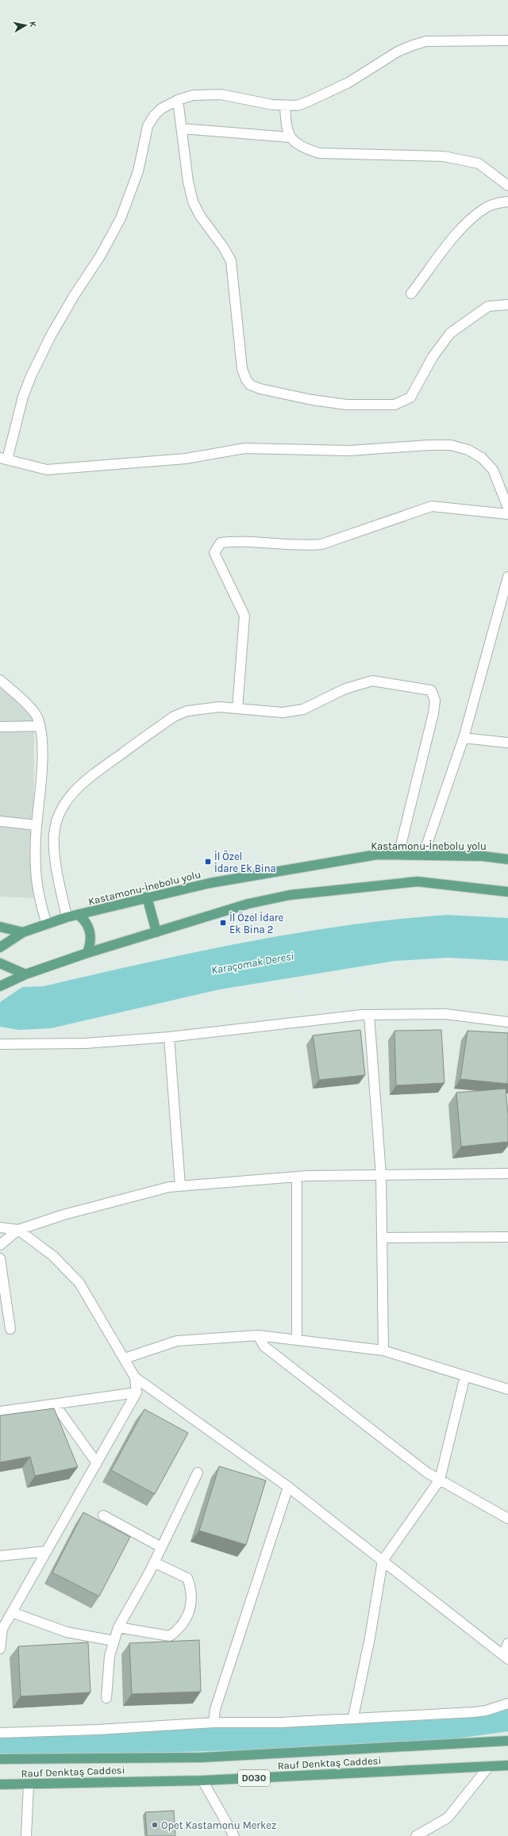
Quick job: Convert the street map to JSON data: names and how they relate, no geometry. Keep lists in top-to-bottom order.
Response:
{
  "streets": {
    "main road": ["Kastamonu-İnebolu yolu", "Rauf Denktaş Caddesi", "D030"]
  },
  "water": ["Karaçomak Deresi"],
  "places": {
    "transit": ["İl Özel İdare Ek Bina", "İl Özel İdare Ek Bina 2"],
    "other": ["Opet Kastamonu Merkez"]
  },
  "north": "right"
}
